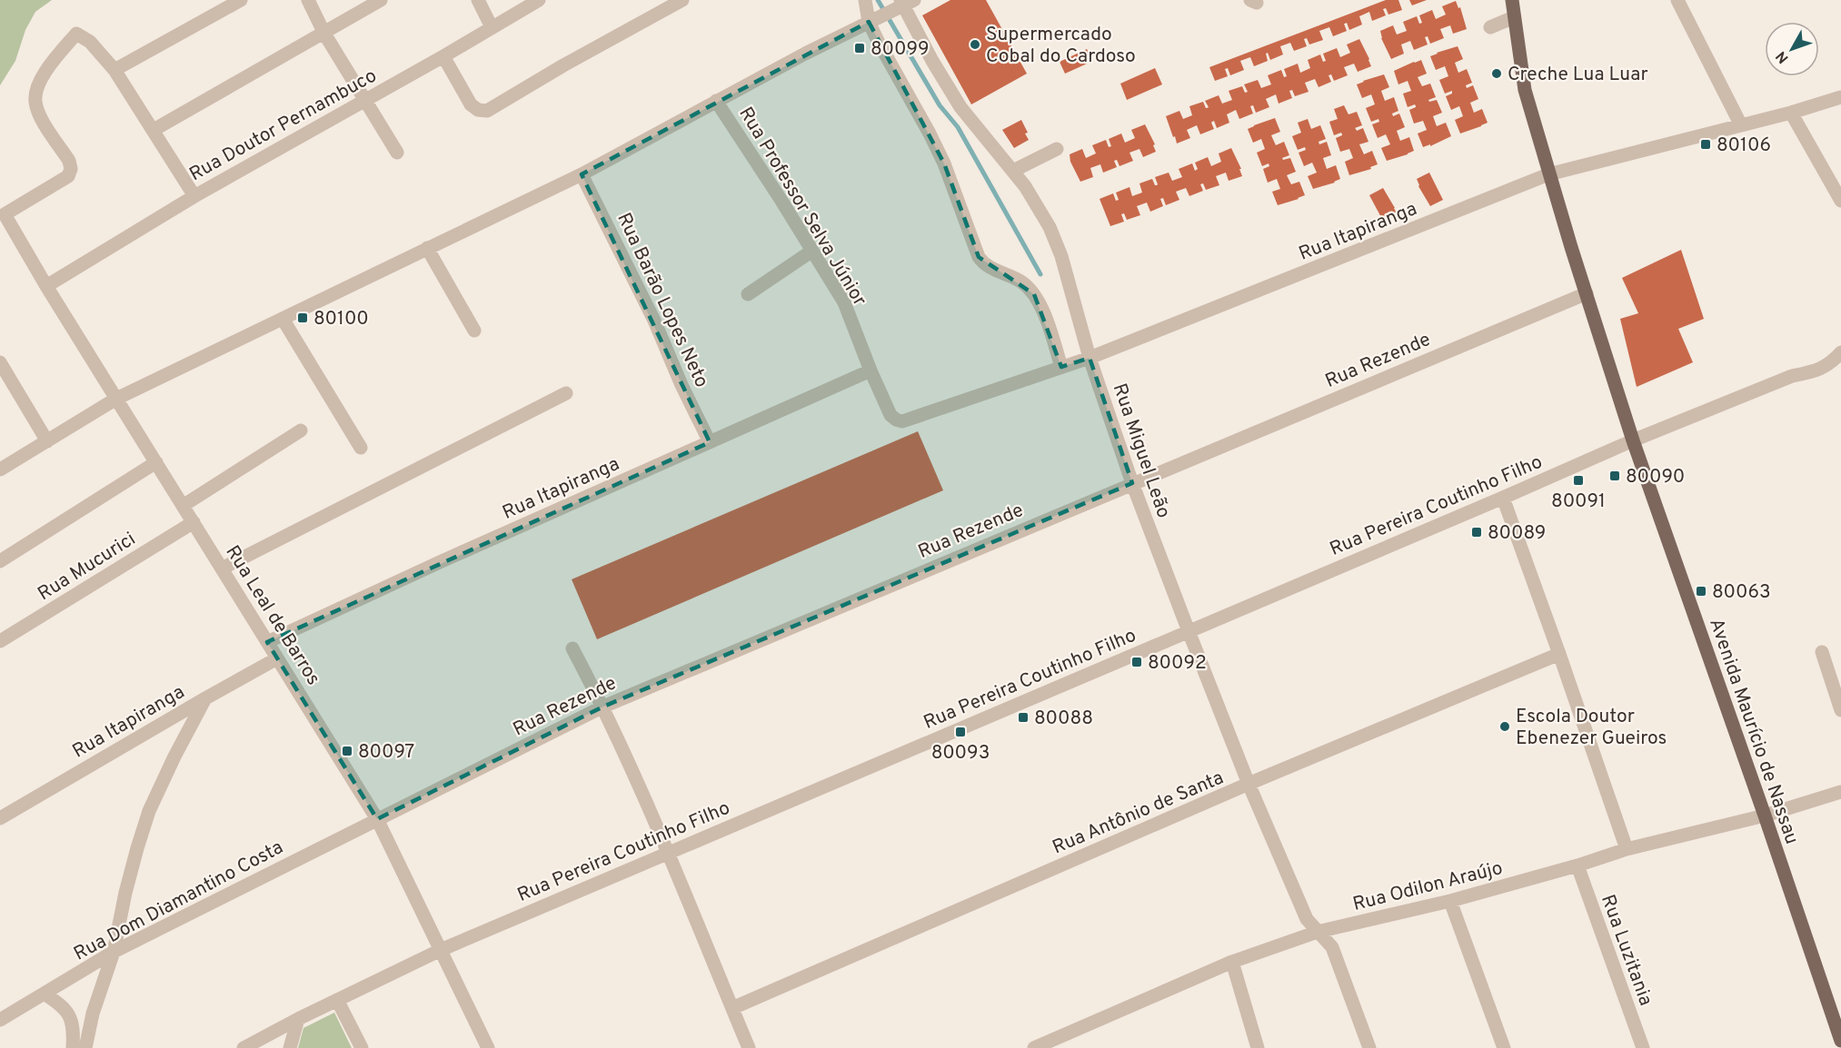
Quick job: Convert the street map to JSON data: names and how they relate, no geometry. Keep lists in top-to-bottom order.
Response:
{
  "streets": {
    "main road": ["Avenida Maurício de Nassau"],
    "street": [
      "Rua Doutor Pernambuco",
      "Rua Professor Selva Júnior",
      "Rua Itapiranga",
      "Rua Barão Lopes Neto",
      "Rua Rezende",
      "Rua Miguel Leão",
      "Rua Pereira Coutinho Filho",
      "Rua Mucurici",
      "Rua Leal de Barros",
      "Rua Antônio de Santa",
      "Rua Odilon Araújo",
      "Rua Dom Diamantino Costa",
      "Rua Luzitania"
    ]
  },
  "crossings": [
    ["Rua Doutor Pernambuco", "Rua Leal de Barros"],
    ["Rua Professor Selva Júnior", "Rua Itapiranga"],
    ["Rua Itapiranga", "Rua Barão Lopes Neto"],
    ["Rua Itapiranga", "Rua Miguel Leão"],
    ["Rua Itapiranga", "Rua Leal de Barros"],
    ["Rua Itapiranga", "Avenida Maurício de Nassau"],
    ["Rua Rezende", "Rua Miguel Leão"],
    ["Rua Rezende", "Rua Leal de Barros"],
    ["Rua Rezende", "Avenida Maurício de Nassau"],
    ["Rua Rezende", "Rua Dom Diamantino Costa"],
    ["Rua Miguel Leão", "Rua Pereira Coutinho Filho"],
    ["Rua Miguel Leão", "Rua Antônio de Santa"],
    ["Rua Miguel Leão", "Rua Odilon Araújo"],
    ["Rua Pereira Coutinho Filho", "Rua Leal de Barros"],
    ["Rua Pereira Coutinho Filho", "Avenida Maurício de Nassau"],
    ["Rua Mucurici", "Rua Leal de Barros"],
    ["Rua Leal de Barros", "Rua Dom Diamantino Costa"],
    ["Avenida Maurício de Nassau", "Rua Odilon Araújo"],
    ["Rua Odilon Araújo", "Rua Luzitania"]
  ],
  "places": {
    "other": ["Supermercado Cobal do Cardoso", "Creche Lua Luar", "Escola Doutor Ebenezer Gueiros"],
    "transit": [
      "80099",
      "80106",
      "80100",
      "80090",
      "80091",
      "80089",
      "80063",
      "80092",
      "80088",
      "80093",
      "80097"
    ]
  },
  "north": "bottom left"
}
